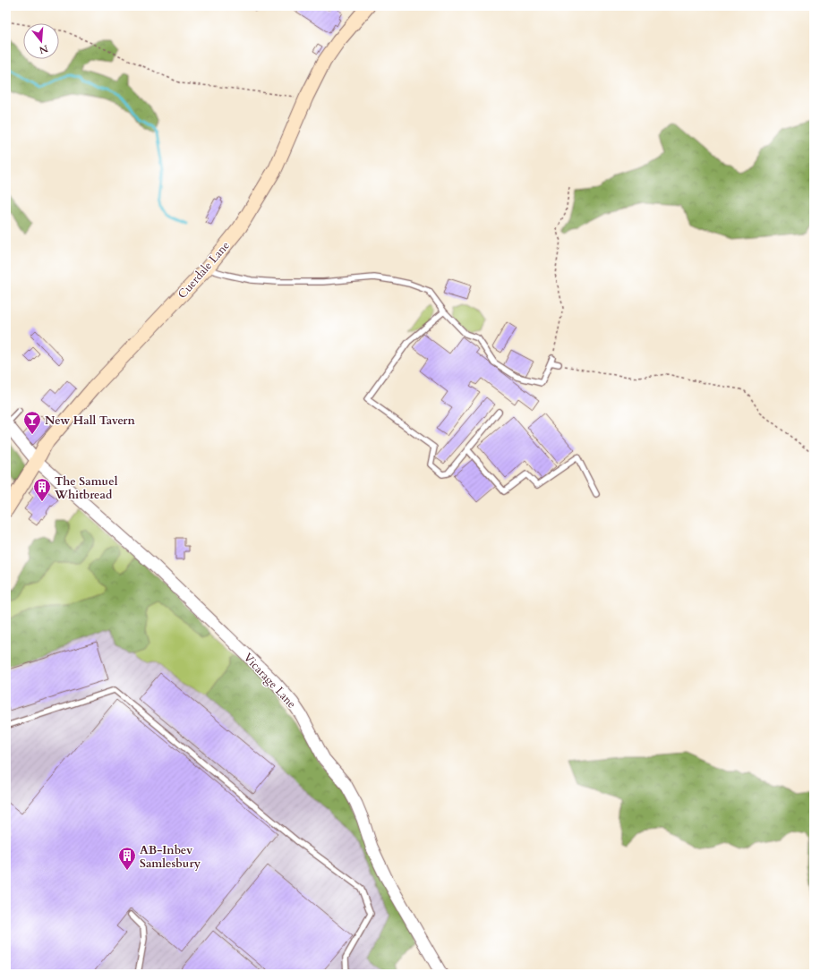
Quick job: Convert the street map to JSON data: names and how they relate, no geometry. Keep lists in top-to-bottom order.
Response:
{
  "streets": {
    "main road": ["Cuerdale Lane"],
    "street": ["Vicarage Lane"]
  },
  "crossings": [
    ["Cuerdale Lane", "Vicarage Lane"]
  ],
  "places": {
    "bar": ["New Hall Tavern"],
    "building": ["The Samuel Whitbread", "AB-Inbev Samlesbury"]
  },
  "north": "bottom"
}
